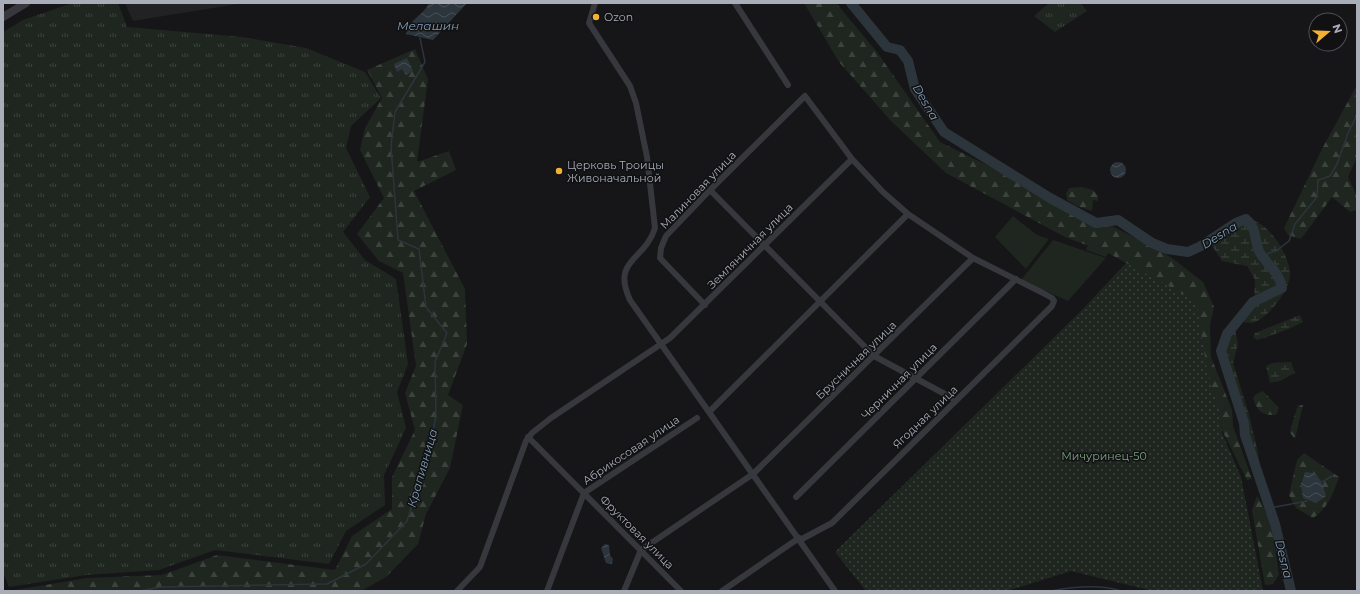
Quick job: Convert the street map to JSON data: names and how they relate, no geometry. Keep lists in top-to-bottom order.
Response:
{
  "streets": {
    "street": [
      "Малиновая улица",
      "Земляничная улица",
      "Брусничная улица",
      "Черничная улица",
      "Ягодная улица",
      "Абрикосовая улица",
      "Фруктовая улица"
    ]
  },
  "crossings": [
    ["Малиновая улица", "Земляничная улица"],
    ["Брусничная улица", "Фруктовая улица"],
    ["Черничная улица", "Ягодная улица"],
    ["Абрикосовая улица", "Фруктовая улица"]
  ],
  "water": ["Мелашин", "Desna", "Крапивница"],
  "parks": ["Мичуринец-50"],
  "places": ["Ozon", "Церковь Троицы Живоначальной"],
  "north": "right"
}
